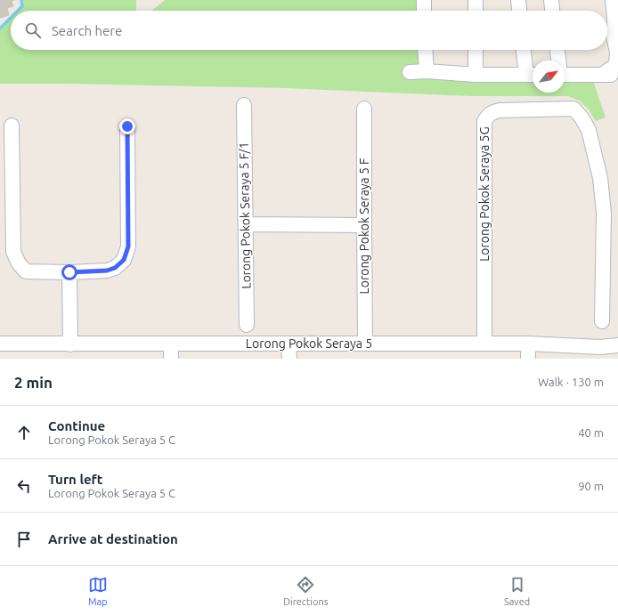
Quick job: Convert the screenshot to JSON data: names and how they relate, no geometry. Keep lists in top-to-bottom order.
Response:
{
  "streets": {
    "street": [
      "Lorong Pokok Seraya 5G",
      "Lorong Pokok Seraya 5 F/1",
      "Lorong Pokok Seraya 5 F",
      "Lorong Pokok Seraya 5"
    ]
  },
  "crossings": [
    ["Lorong Pokok Seraya 5G", "Lorong Pokok Seraya 5"],
    ["Lorong Pokok Seraya 5 F", "Lorong Pokok Seraya 5"]
  ],
  "north": "top right",
  "page": {
    "search": "Search here",
    "heading": ["2 min", "Walk · 130 m"],
    "list": [
      ["Continue", "Lorong Pokok Seraya 5 C", "40 m"],
      ["Turn left", "Lorong Pokok Seraya 5 C", "90 m"],
      "Arrive at destination"
    ],
    "nav": ["Map", "Directions", "Saved"]
  }
}
